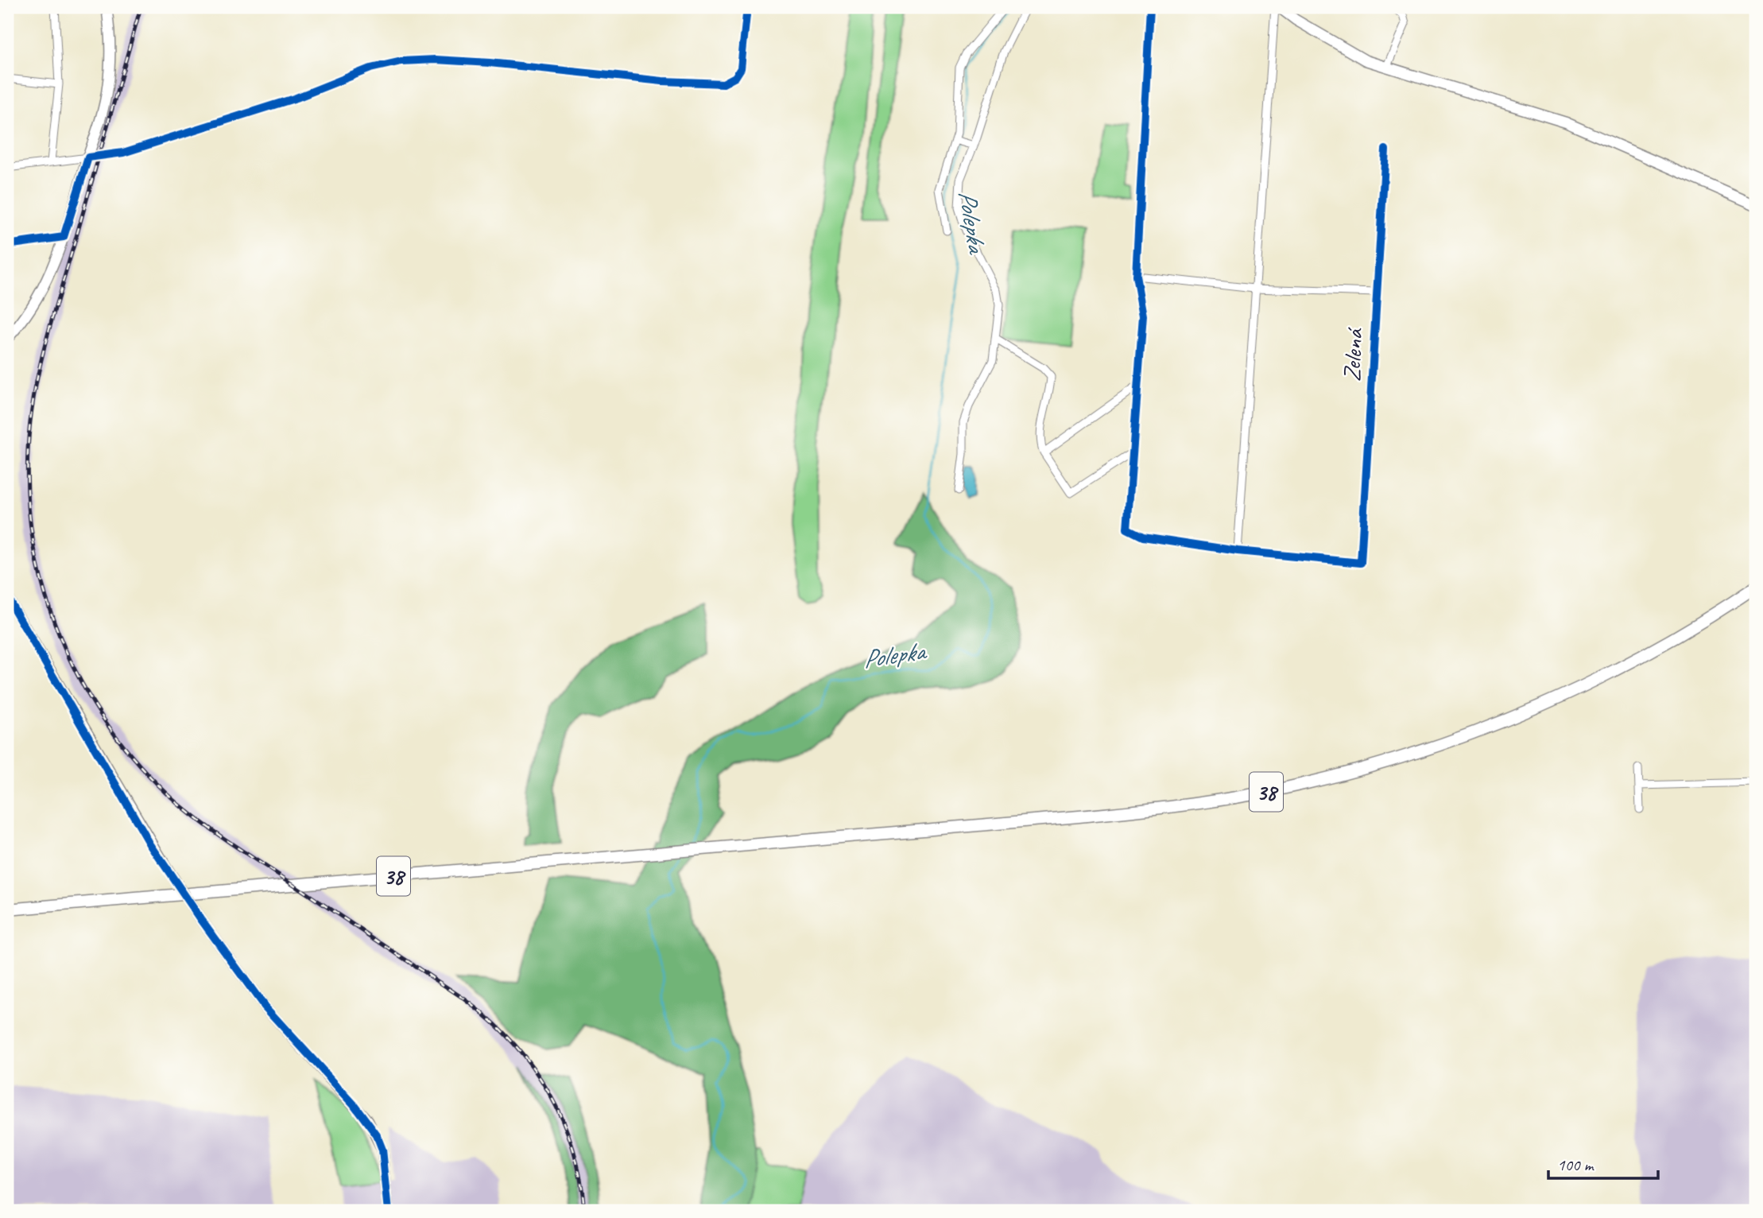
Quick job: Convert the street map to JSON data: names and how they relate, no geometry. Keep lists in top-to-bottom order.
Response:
{
  "streets": {
    "main road": ["38"],
    "street": ["Zelená"]
  },
  "water": ["Polepka"],
  "scale_bar": "100 m"
}
